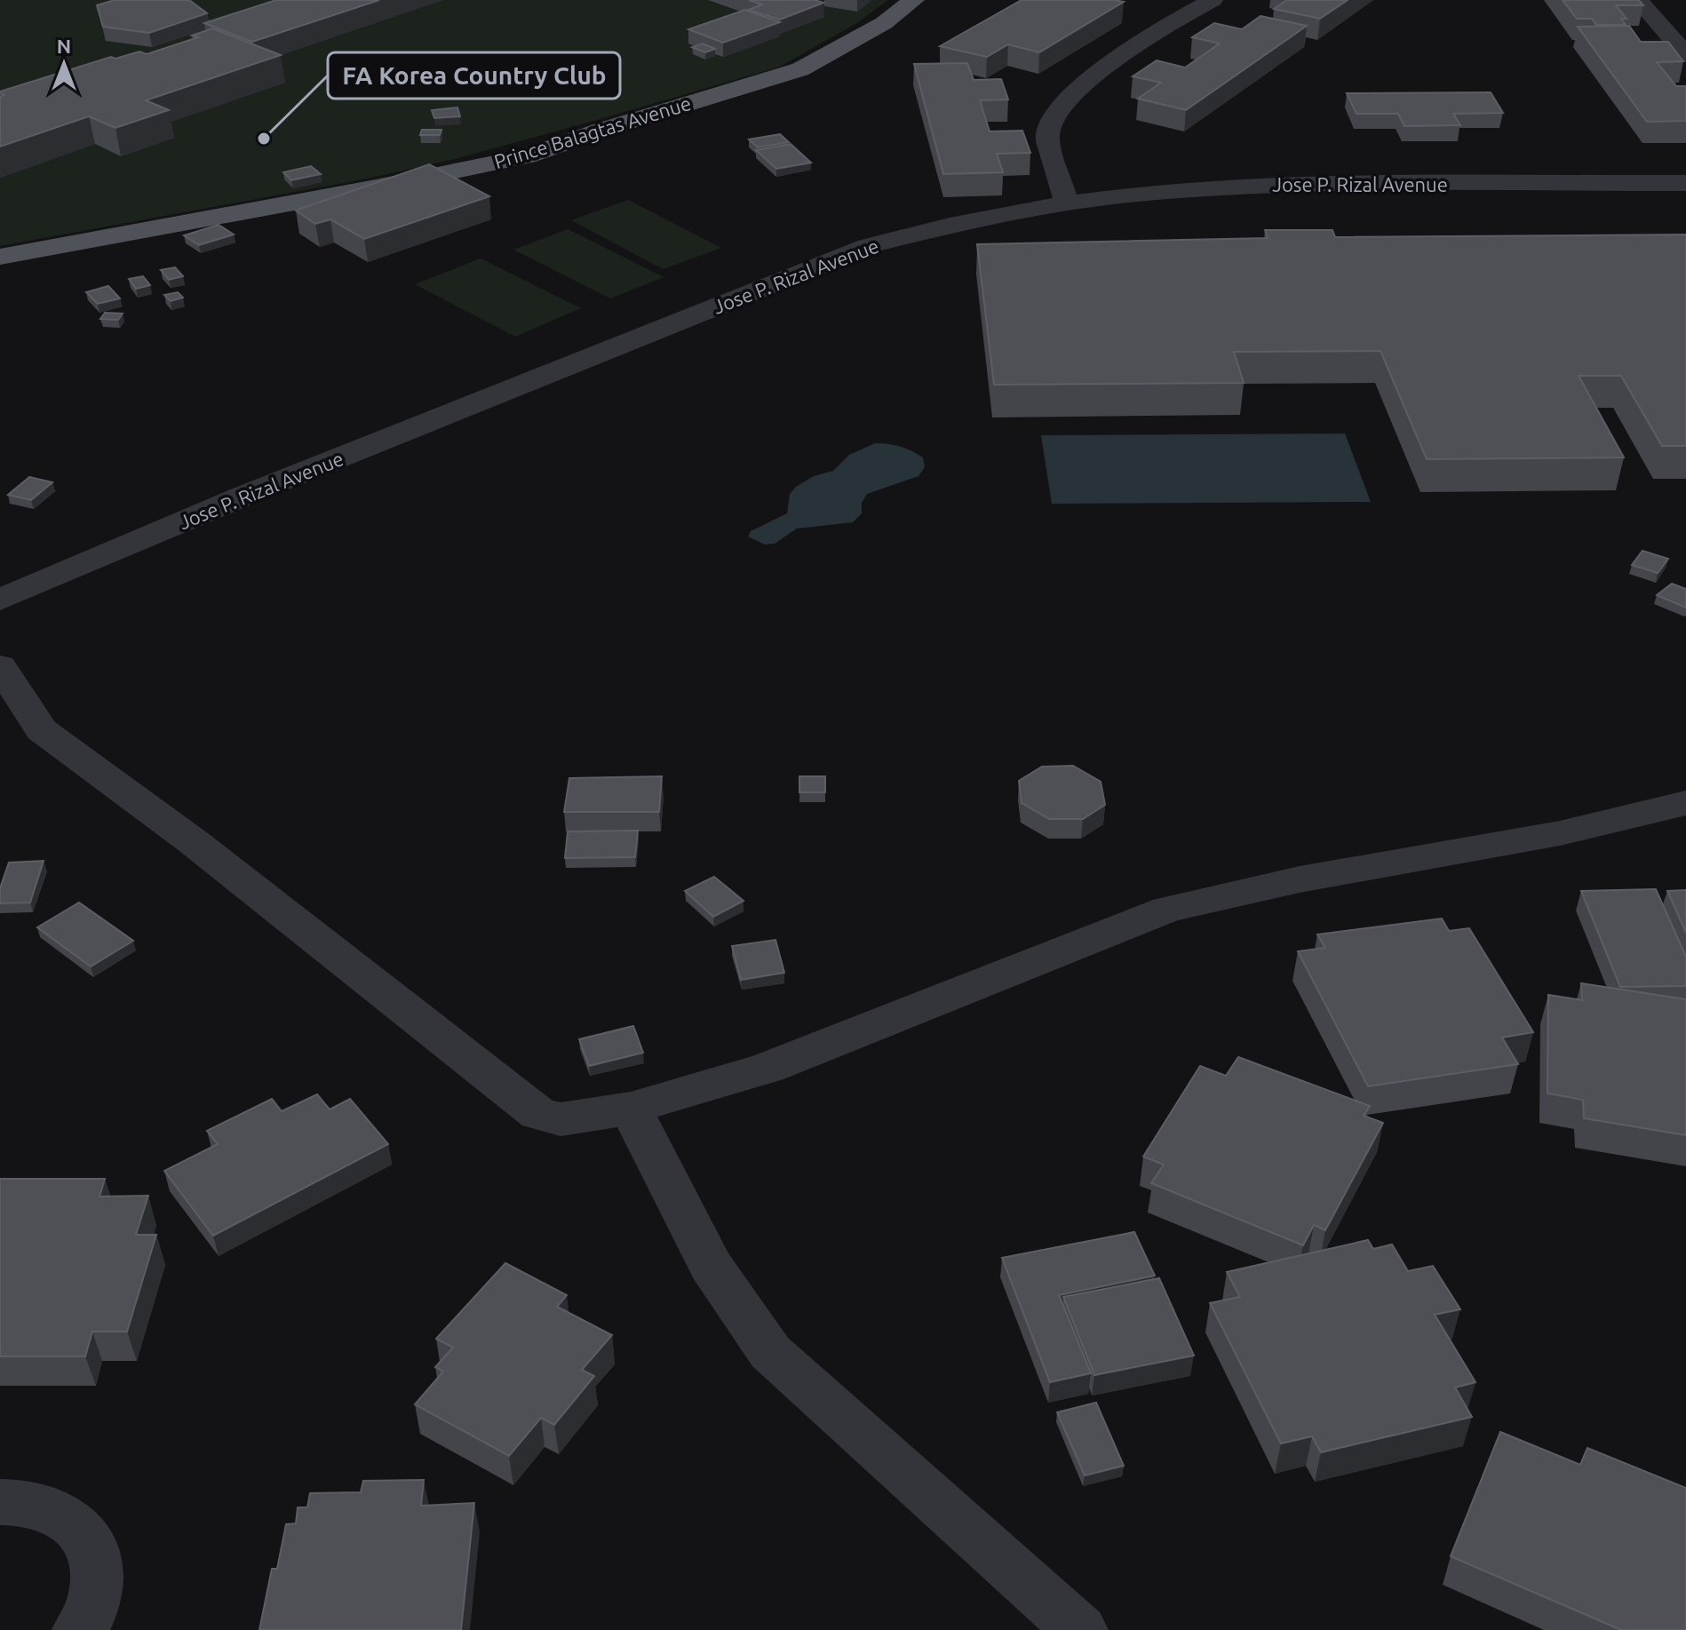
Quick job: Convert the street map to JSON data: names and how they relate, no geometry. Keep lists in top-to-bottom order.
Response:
{
  "streets": {
    "main road": ["Prince Balagtas Avenue"],
    "street": ["Jose P. Rizal Avenue"]
  },
  "places": ["FA Korea Country Club"],
  "north": "top"
}
